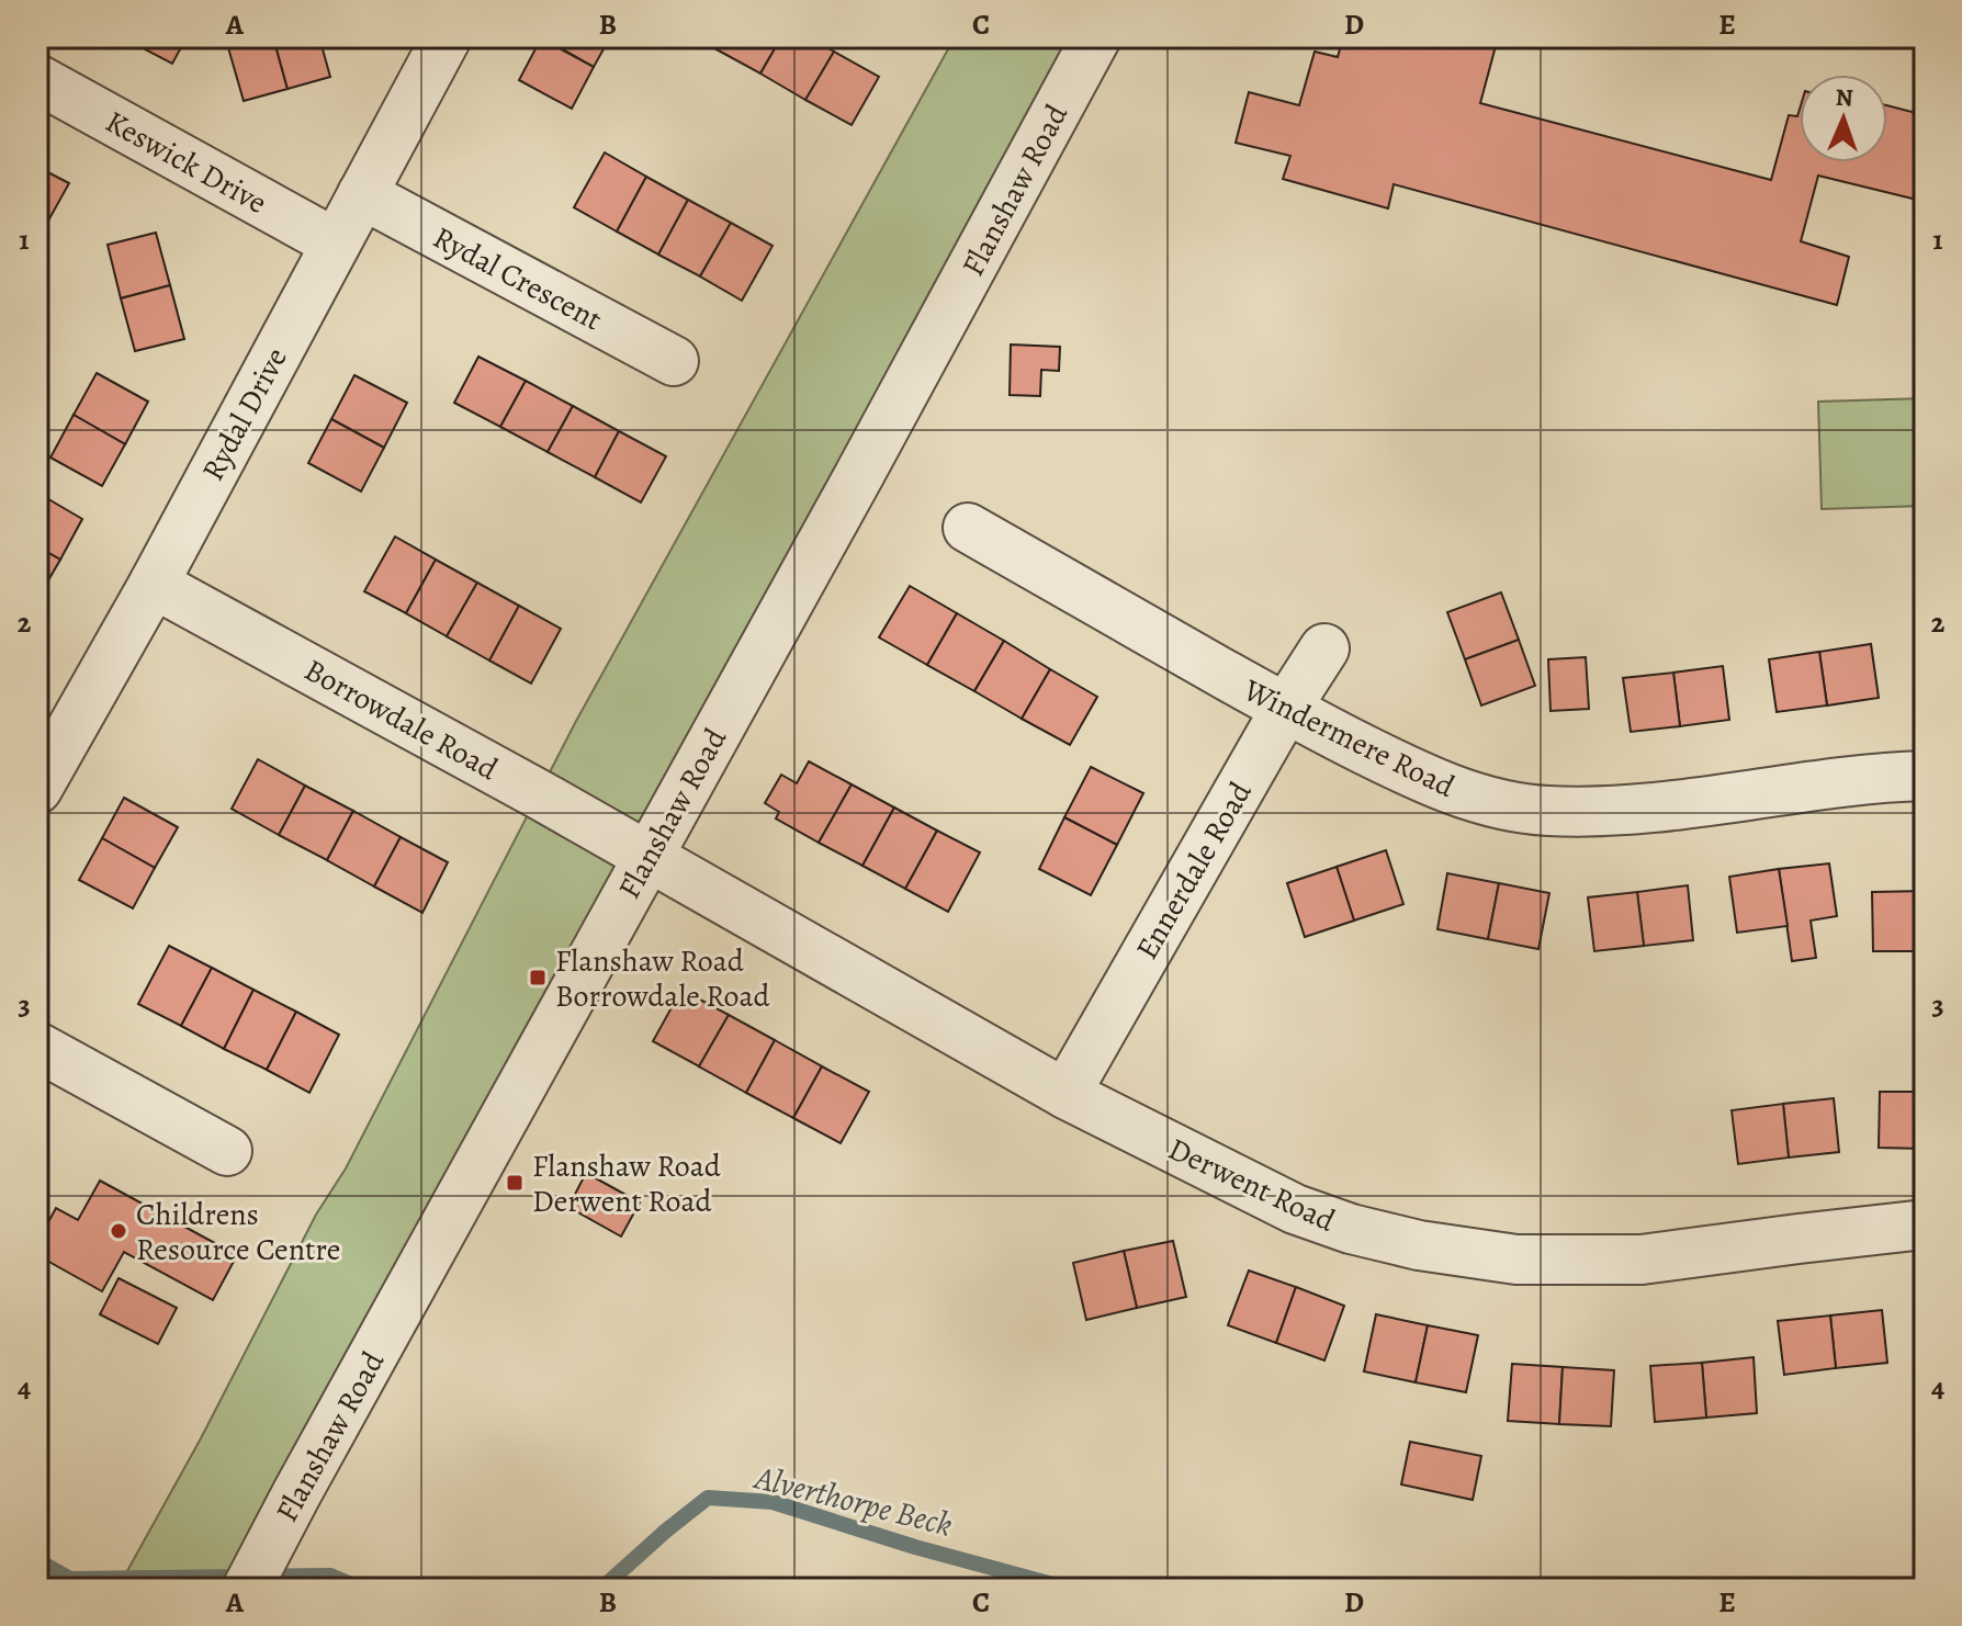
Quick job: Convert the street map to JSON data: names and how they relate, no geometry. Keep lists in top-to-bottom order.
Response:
{
  "streets": {
    "street": [
      "Keswick Drive",
      "Flanshaw Road",
      "Rydal Crescent",
      "Rydal Drive",
      "Borrowdale Road",
      "Windermere Road",
      "Ennerdale Road",
      "Derwent Road"
    ]
  },
  "crossings": [
    ["Keswick Drive", "Rydal Drive"],
    ["Flanshaw Road", "Borrowdale Road"],
    ["Flanshaw Road", "Derwent Road"],
    ["Rydal Crescent", "Rydal Drive"],
    ["Rydal Drive", "Borrowdale Road"],
    ["Borrowdale Road", "Derwent Road"],
    ["Windermere Road", "Ennerdale Road"],
    ["Ennerdale Road", "Derwent Road"]
  ],
  "water": ["Alverthorpe Beck"],
  "places": {
    "transit": ["Flanshaw Road Borrowdale Road", "Flanshaw Road Derwent Road"],
    "other": ["Childrens Resource Centre"]
  },
  "north": "top",
  "grid": {
    "columns": [
      "A",
      "B",
      "C",
      "D",
      "E"
    ],
    "rows": [
      "1",
      "2",
      "3",
      "4"
    ]
  }
}
